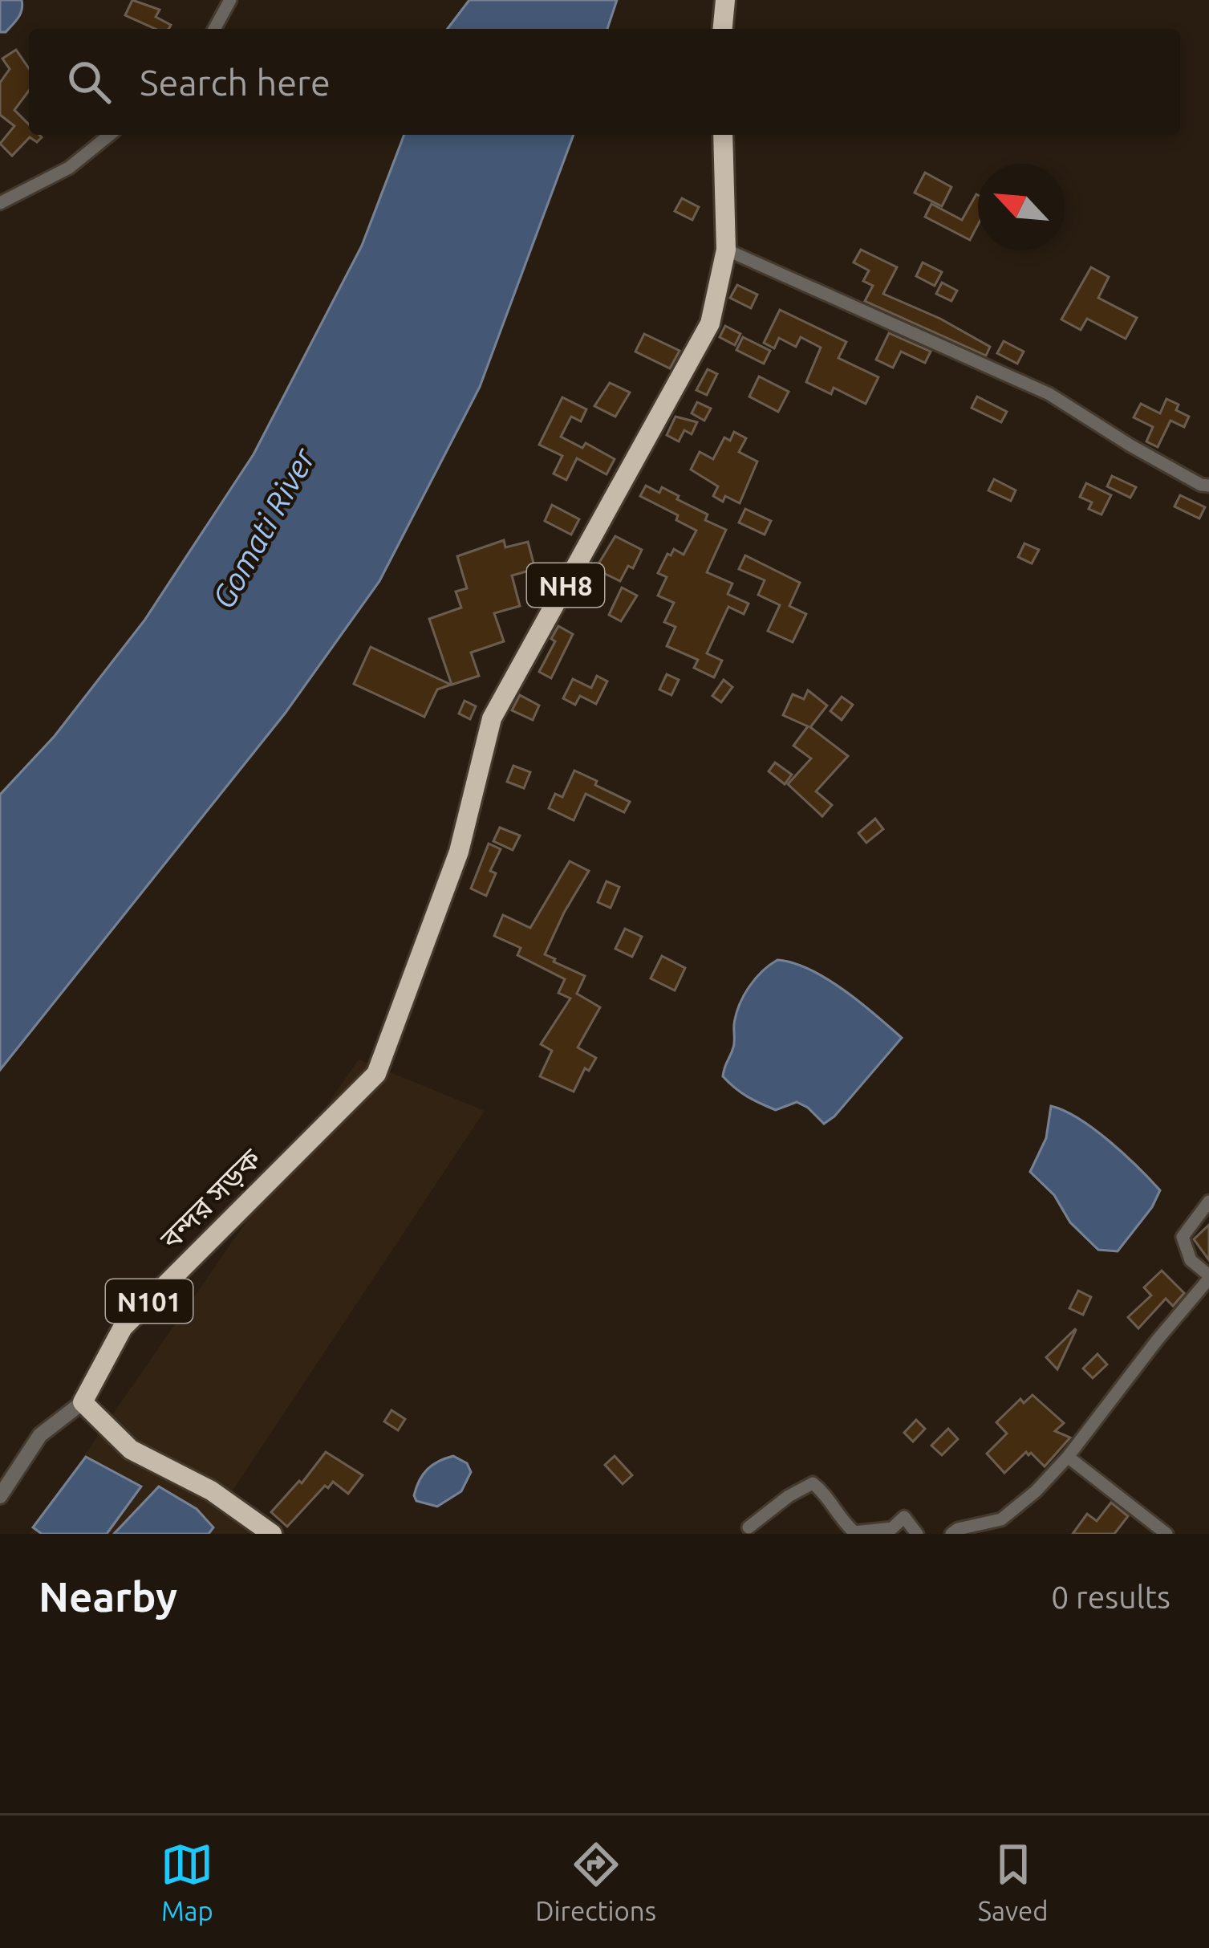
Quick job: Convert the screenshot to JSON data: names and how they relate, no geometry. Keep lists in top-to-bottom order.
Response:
{
  "streets": {
    "highway": ["NH8", "বন্দর সড়ক", "N101"]
  },
  "crossings": [
    ["NH8", "বন্দর সড়ক"]
  ],
  "water": ["Gomati River"],
  "north": "top left",
  "page": {
    "search": "Search here",
    "heading": ["Nearby", "0 results"],
    "nav": ["Map", "Directions", "Saved"]
  }
}
